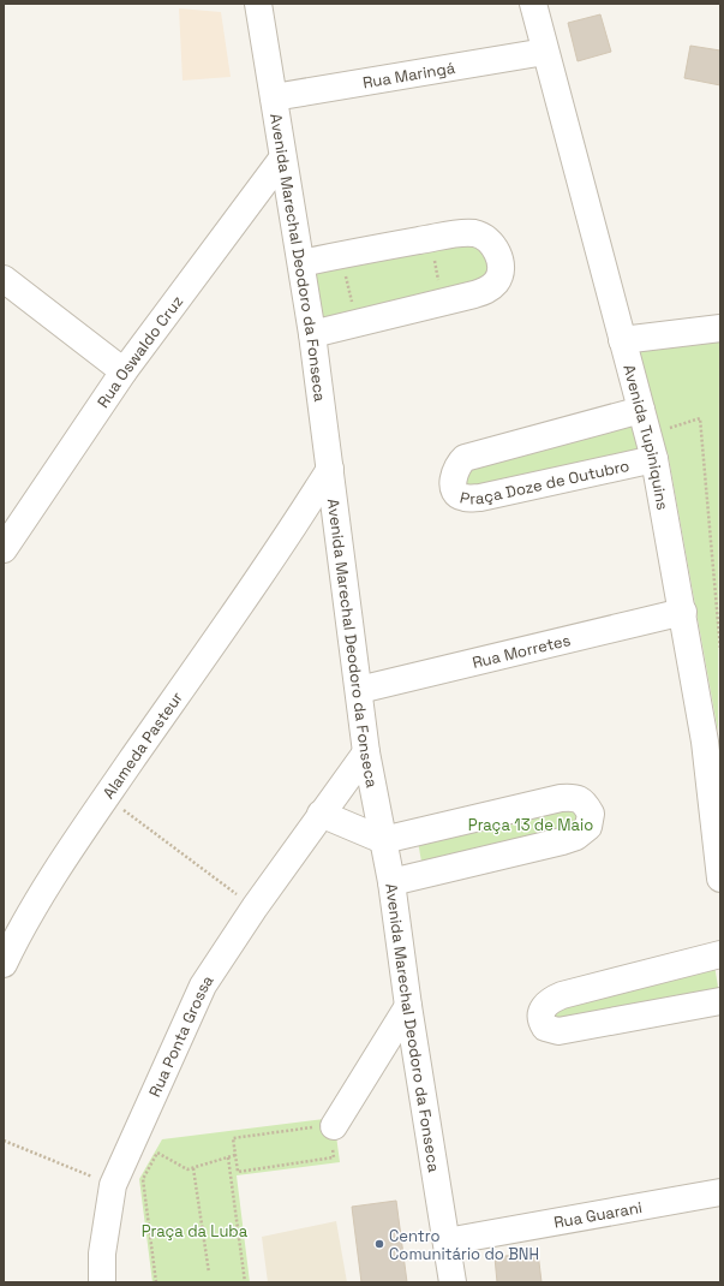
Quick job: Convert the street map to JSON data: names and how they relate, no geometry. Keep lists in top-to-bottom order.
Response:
{
  "streets": {
    "street": [
      "Rua Maringá",
      "Avenida Marechal Deodoro da Fonseca",
      "Rua Oswaldo Cruz",
      "Avenida Tupiniquins",
      "Praça Doze de Outubro",
      "Rua Morretes",
      "Alameda Pasteur",
      "Rua Ponta Grossa",
      "Rua Guarani"
    ]
  },
  "crossings": [
    ["Rua Maringá", "Avenida Marechal Deodoro da Fonseca"],
    ["Rua Maringá", "Avenida Tupiniquins"],
    ["Avenida Marechal Deodoro da Fonseca", "Rua Oswaldo Cruz"],
    ["Avenida Marechal Deodoro da Fonseca", "Rua Morretes"],
    ["Avenida Marechal Deodoro da Fonseca", "Alameda Pasteur"],
    ["Avenida Marechal Deodoro da Fonseca", "Rua Ponta Grossa"],
    ["Avenida Marechal Deodoro da Fonseca", "Rua Guarani"],
    ["Avenida Tupiniquins", "Praça Doze de Outubro"],
    ["Avenida Tupiniquins", "Rua Morretes"]
  ],
  "parks": ["Praça 13 de Maio", "Praça da Luba"],
  "places": ["Centro Comunitário do BNH"]
}
